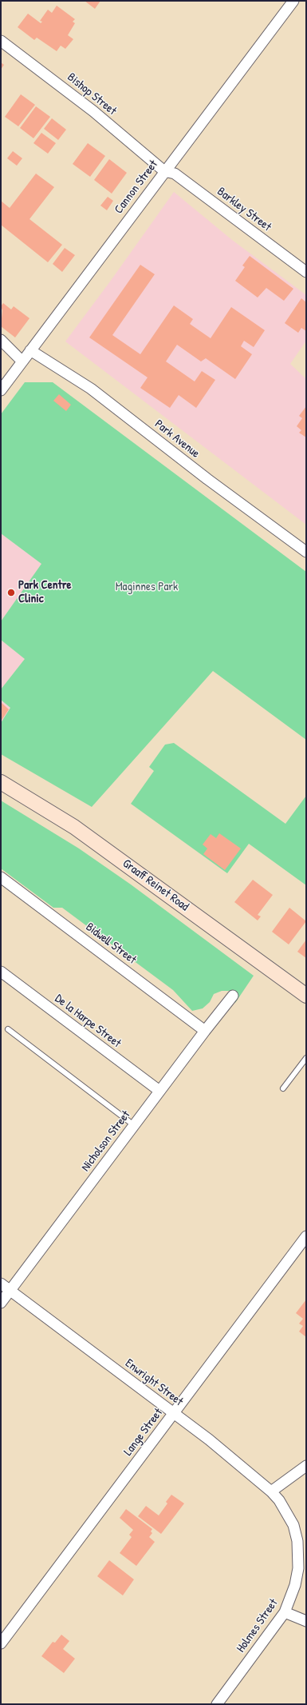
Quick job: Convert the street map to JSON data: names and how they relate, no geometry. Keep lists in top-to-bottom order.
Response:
{
  "streets": {
    "main road": ["Graaff Reinet Road"],
    "street": [
      "Bishop Street",
      "Cannon Street",
      "Barkley Street",
      "Park Avenue",
      "Bidwell Street",
      "De la Harpe Street",
      "Nicholson Street",
      "Enwright Street",
      "Lange Street",
      "Holmes Street"
    ]
  },
  "crossings": [
    ["Bishop Street", "Cannon Street"],
    ["Bishop Street", "Barkley Street"],
    ["Cannon Street", "Barkley Street"],
    ["Cannon Street", "Park Avenue"],
    ["Bidwell Street", "Nicholson Street"],
    ["De la Harpe Street", "Nicholson Street"],
    ["Nicholson Street", "Enwright Street"],
    ["Enwright Street", "Lange Street"],
    ["Enwright Street", "Holmes Street"]
  ],
  "parks": ["Maginnes Park"],
  "places": ["Park Centre Clinic"]
}
